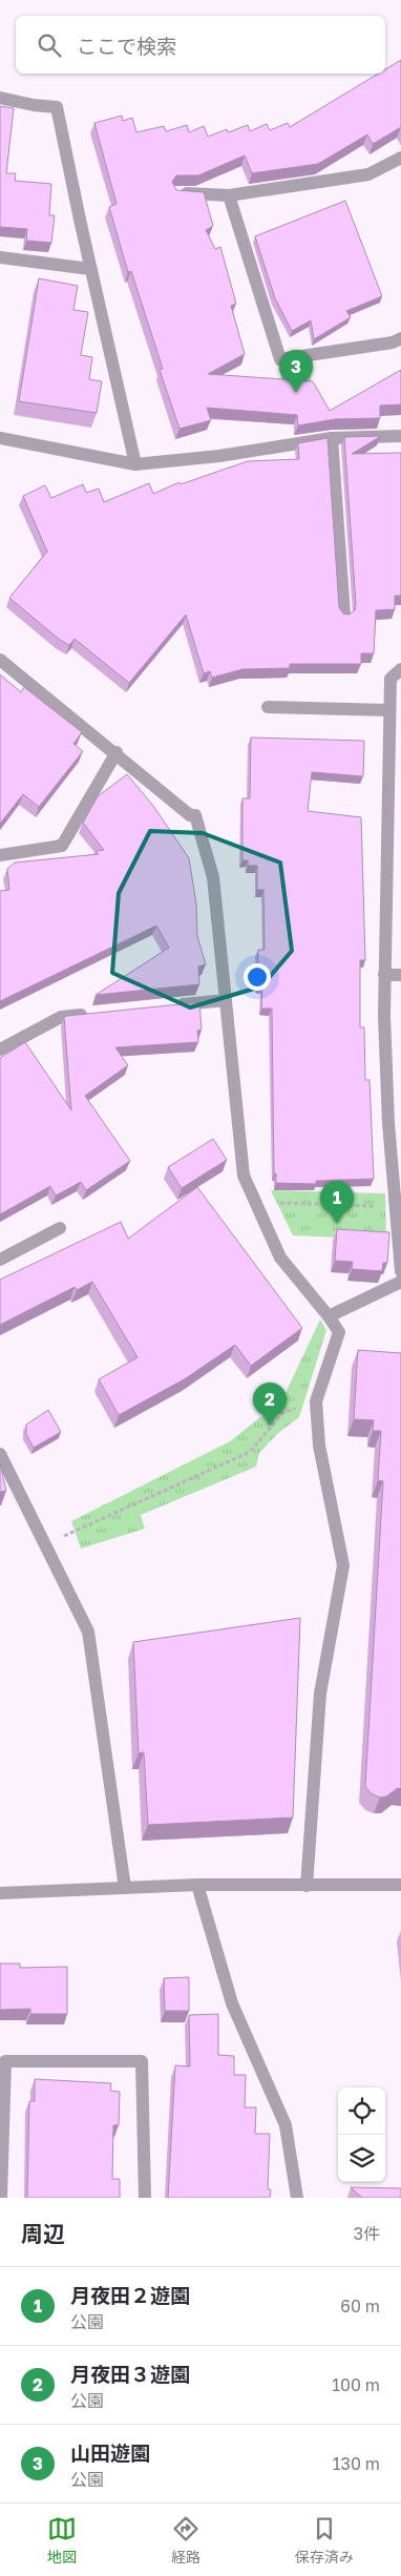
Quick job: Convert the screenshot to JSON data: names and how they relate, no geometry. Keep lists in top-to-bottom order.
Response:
{
  "page": {
    "search": "ここで検索",
    "pins": ["3", "1", "2"],
    "heading": ["周辺", "3件"],
    "list": [
      {
        "mark": "1",
        "name": "月夜田２遊園",
        "note": "公園",
        "value": "60 m"
      },
      {
        "mark": "2",
        "name": "月夜田３遊園",
        "note": "公園",
        "value": "100 m"
      },
      {
        "mark": "3",
        "name": "山田遊園",
        "note": "公園",
        "value": "130 m"
      }
    ],
    "nav": ["地図", "経路", "保存済み"]
  }
}
